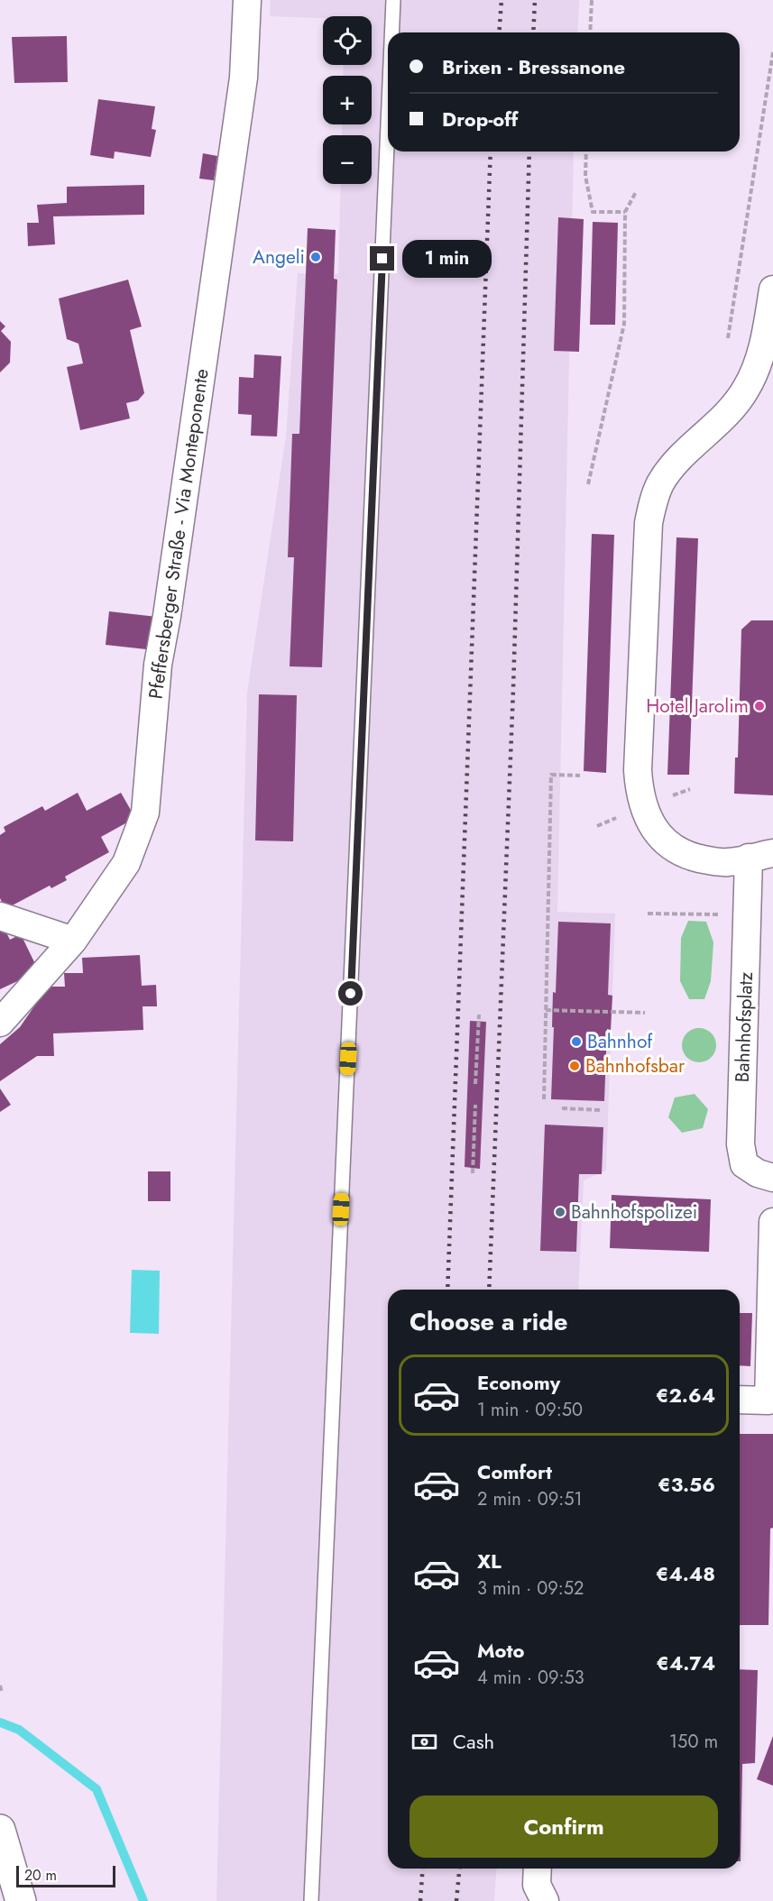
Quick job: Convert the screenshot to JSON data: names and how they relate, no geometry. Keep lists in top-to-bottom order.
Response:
{
  "streets": {
    "street": ["Pfeffersberger Straße - Via Monteponente", "Bahnhofsplatz"]
  },
  "places": [
    "Angeli",
    "Hotel Jarolim",
    "Bahnhof",
    "Bahnhofsbar",
    "Bahnhofspolizei"
  ],
  "scale_bar": "20 m",
  "page": {
    "map_buttons": ["+", "−"],
    "banner": ["Brixen - Bressanone", "Drop-off"],
    "bubble": "1 min",
    "heading": "Choose a ride",
    "list": [
      {
        "name": "Economy",
        "note": "1 min · 09:50",
        "value": "€2.64"
      },
      {
        "name": "Comfort",
        "note": "2 min · 09:51",
        "value": "€3.56"
      },
      {
        "name": "XL",
        "note": "3 min · 09:52",
        "value": "€4.48"
      },
      {
        "name": "Moto",
        "note": "4 min · 09:53",
        "value": "€4.74"
      }
    ],
    "pay": ["Cash", "150 m"],
    "buttons": "Confirm",
    "scale": "20 m"
  }
}
